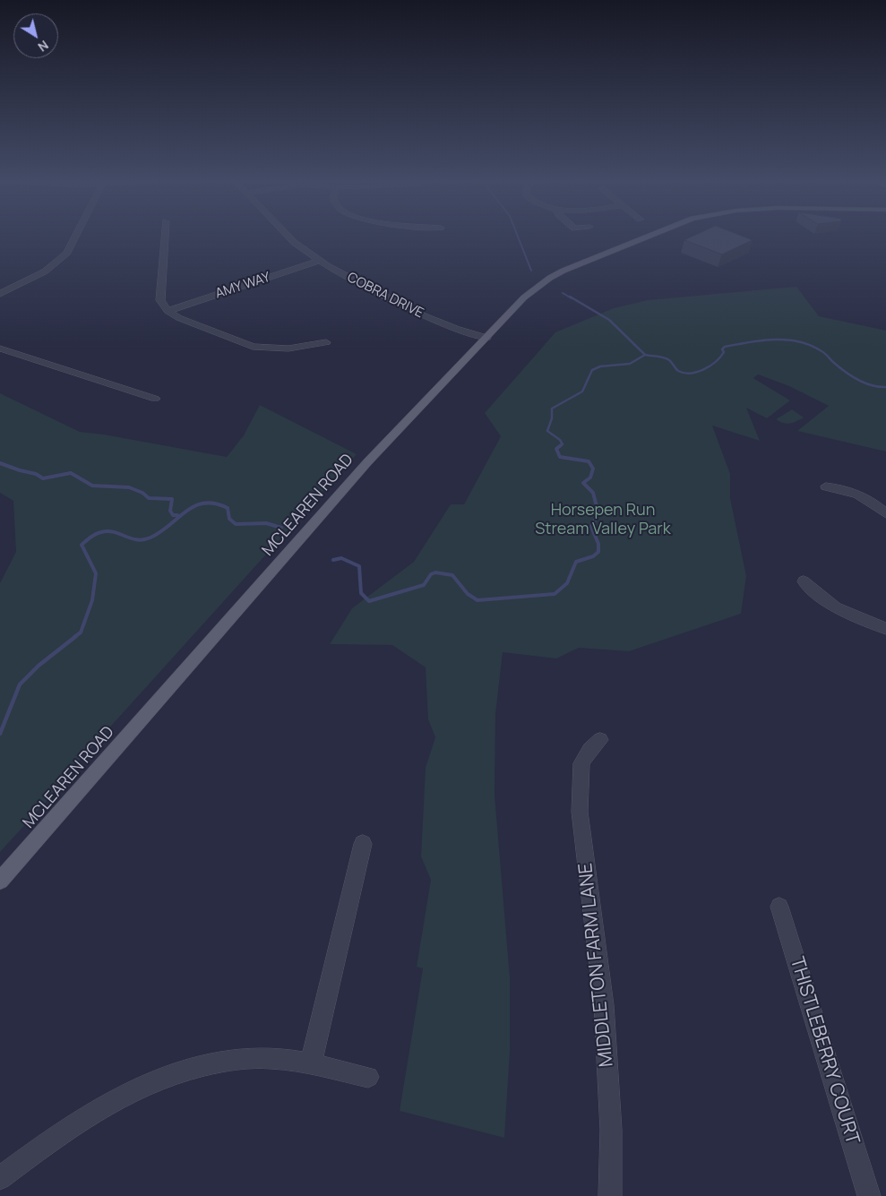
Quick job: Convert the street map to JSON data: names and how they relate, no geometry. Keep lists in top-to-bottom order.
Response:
{
  "streets": {
    "main road": ["MCLEAREN ROAD"],
    "street": [
      "AMY WAY",
      "COBRA DRIVE",
      "MIDDLETON FARM LANE",
      "THISTLEBERRY COURT"
    ]
  },
  "crossings": [
    ["AMY WAY", "COBRA DRIVE"],
    ["COBRA DRIVE", "MCLEAREN ROAD"]
  ],
  "parks": ["Horsepen Run Stream Valley Park"],
  "north": "bottom right"
}
